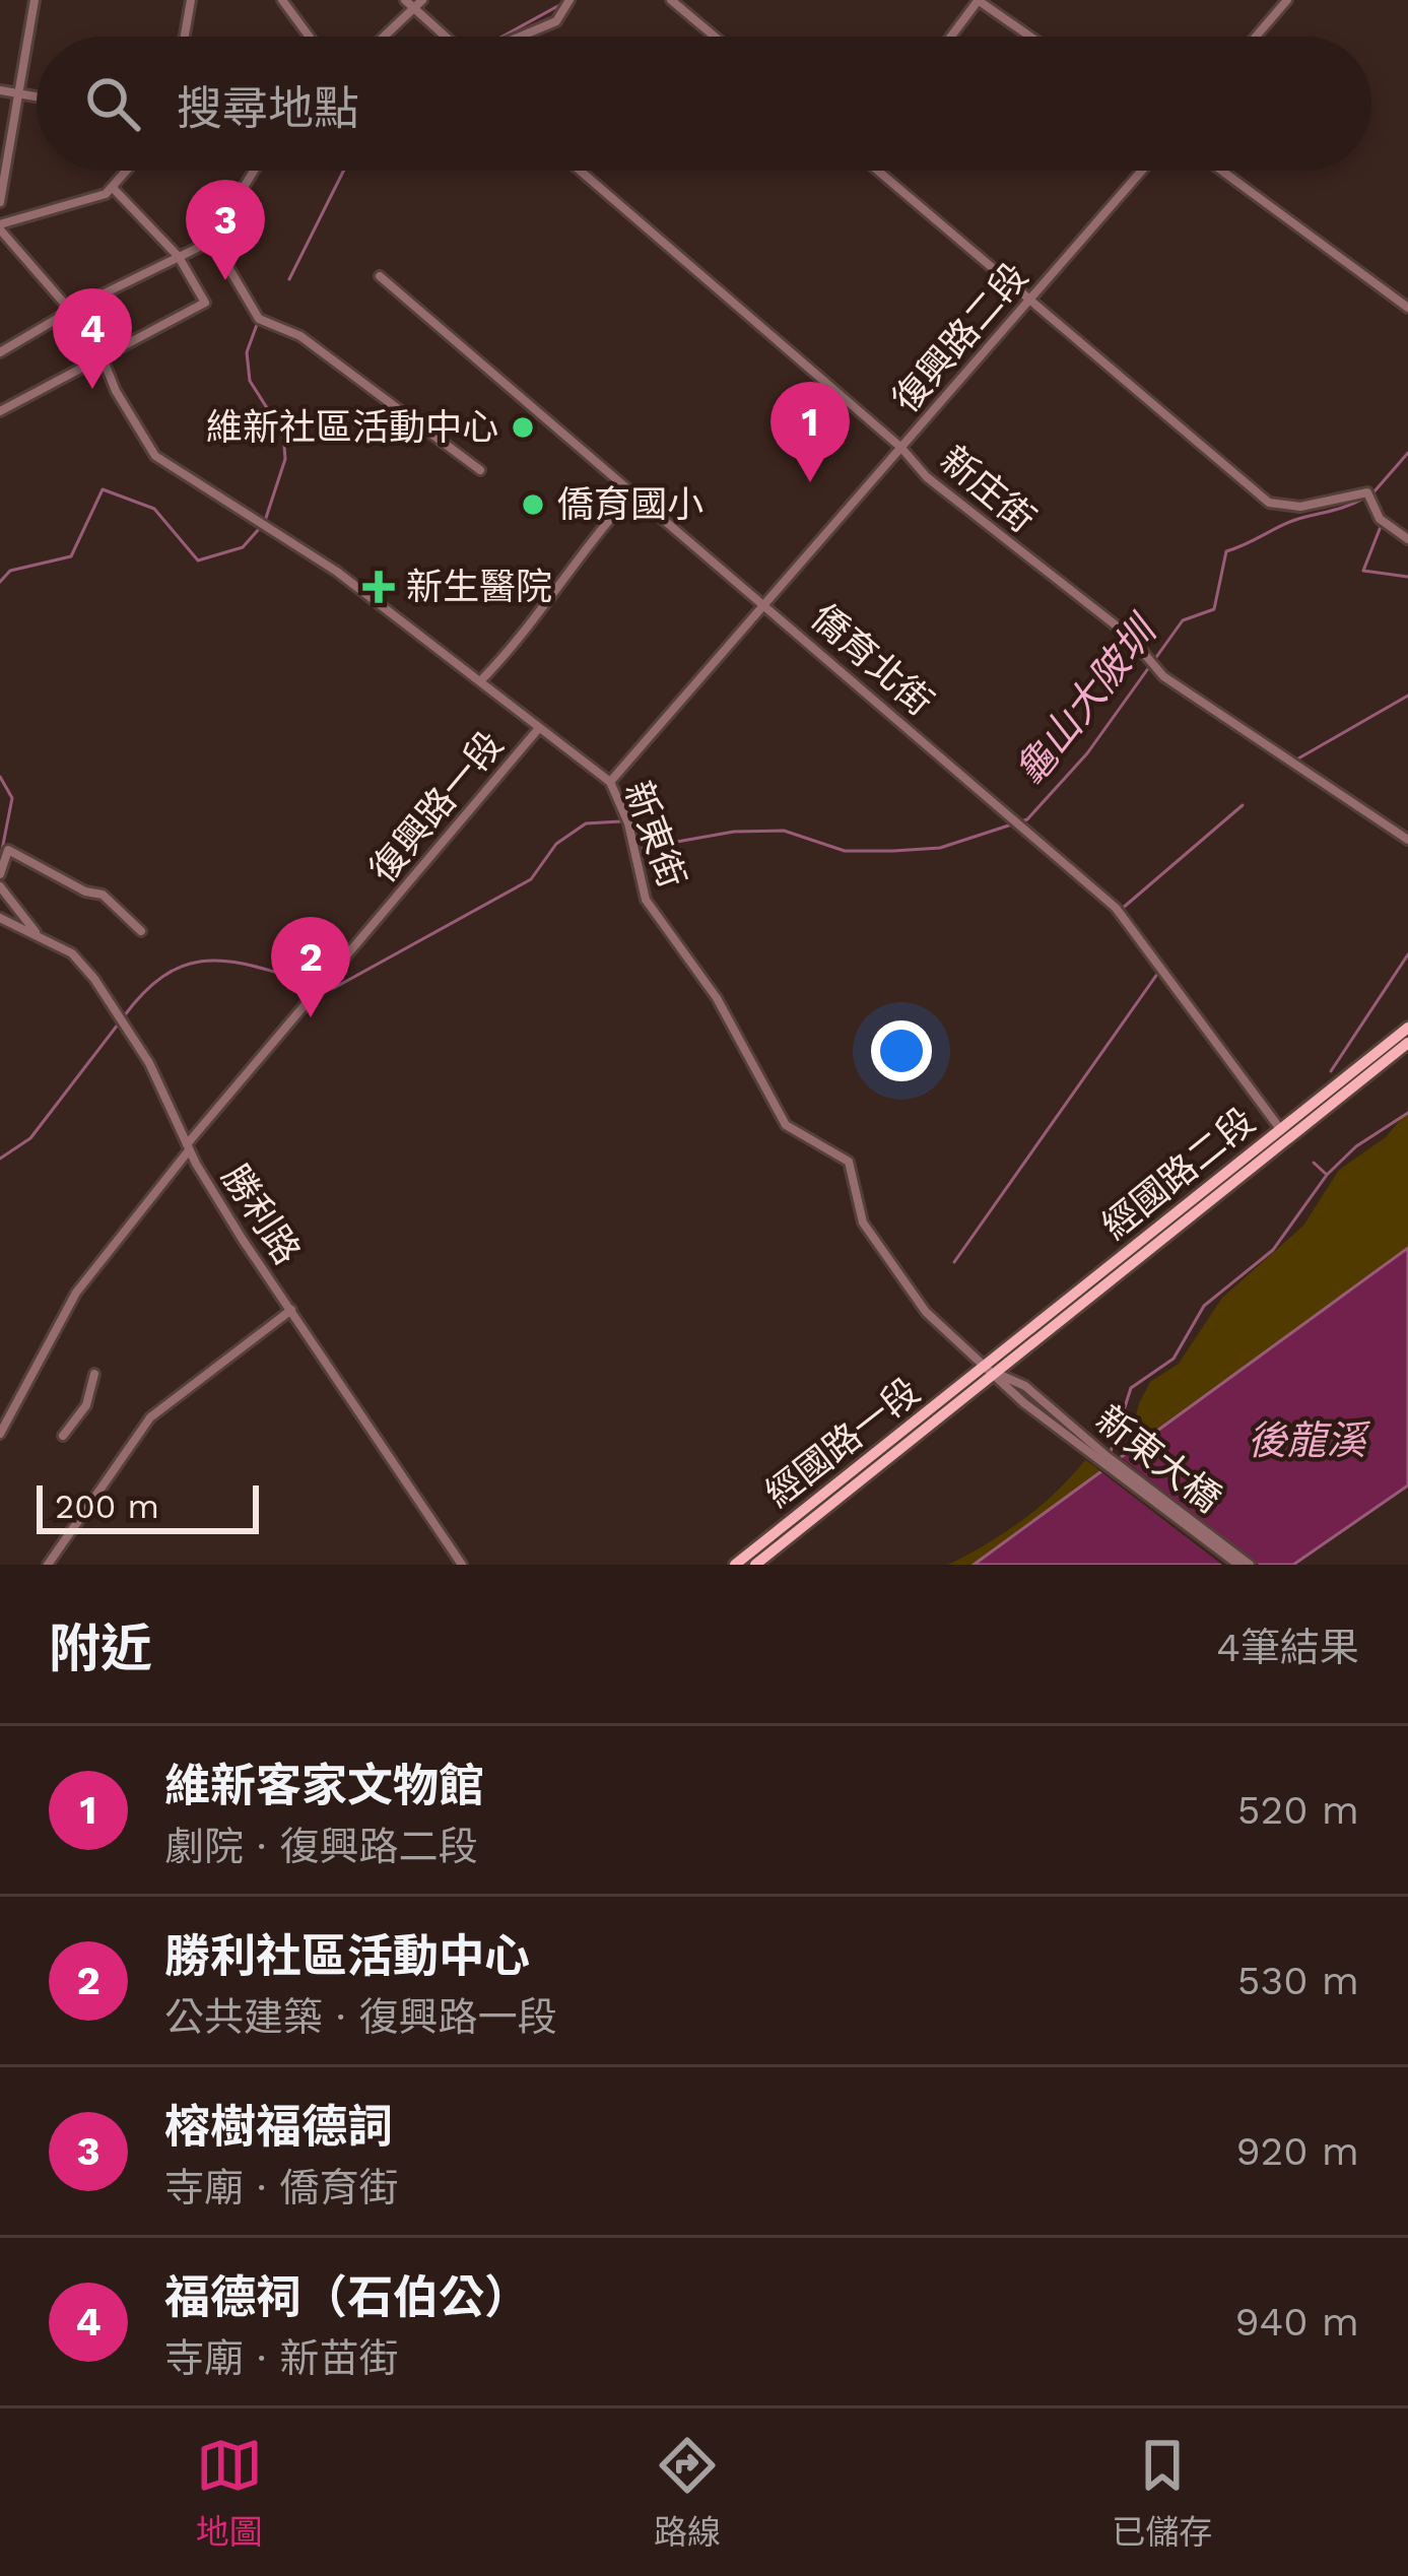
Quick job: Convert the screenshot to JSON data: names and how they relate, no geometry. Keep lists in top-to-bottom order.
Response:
{
  "streets": {
    "main road": ["經國路二段", "經國路一段"],
    "street": [
      "復興路二段",
      "新庄街",
      "僑育北街",
      "復興路一段",
      "新東街",
      "勝利路",
      "新東大橋"
    ]
  },
  "crossings": [
    ["復興路二段", "新庄街"],
    ["復興路二段", "僑育北街"],
    ["復興路二段", "新東街"],
    ["僑育北街", "經國路二段"],
    ["復興路一段", "新東街"],
    ["復興路一段", "勝利路"],
    ["新東街", "經國路二段"],
    ["新東街", "經國路一段"],
    ["新東街", "新東大橋"],
    ["經國路二段", "經國路一段"],
    ["經國路二段", "新東大橋"],
    ["經國路一段", "新東大橋"]
  ],
  "water": ["龜山大陂圳", "後龍溪"],
  "places": {
    "other": ["維新社區活動中心", "僑育國小"],
    "health": ["新生醫院"]
  },
  "scale_bar": "200 m",
  "page": {
    "search": "搜尋地點",
    "pins": [
      "3",
      "4",
      "1",
      "2"
    ],
    "scale": "200 m",
    "heading": ["附近", "4筆結果"],
    "list": [
      {
        "mark": "1",
        "name": "維新客家文物館",
        "note": "劇院 · 復興路二段",
        "value": "520 m"
      },
      {
        "mark": "2",
        "name": "勝利社區活動中心",
        "note": "公共建築 · 復興路一段",
        "value": "530 m"
      },
      {
        "mark": "3",
        "name": "榕樹福德詞",
        "note": "寺廟 · 僑育街",
        "value": "920 m"
      },
      {
        "mark": "4",
        "name": "福德祠（石伯公）",
        "note": "寺廟 · 新苗街",
        "value": "940 m"
      }
    ],
    "nav": ["地圖", "路線", "已儲存"]
  }
}
